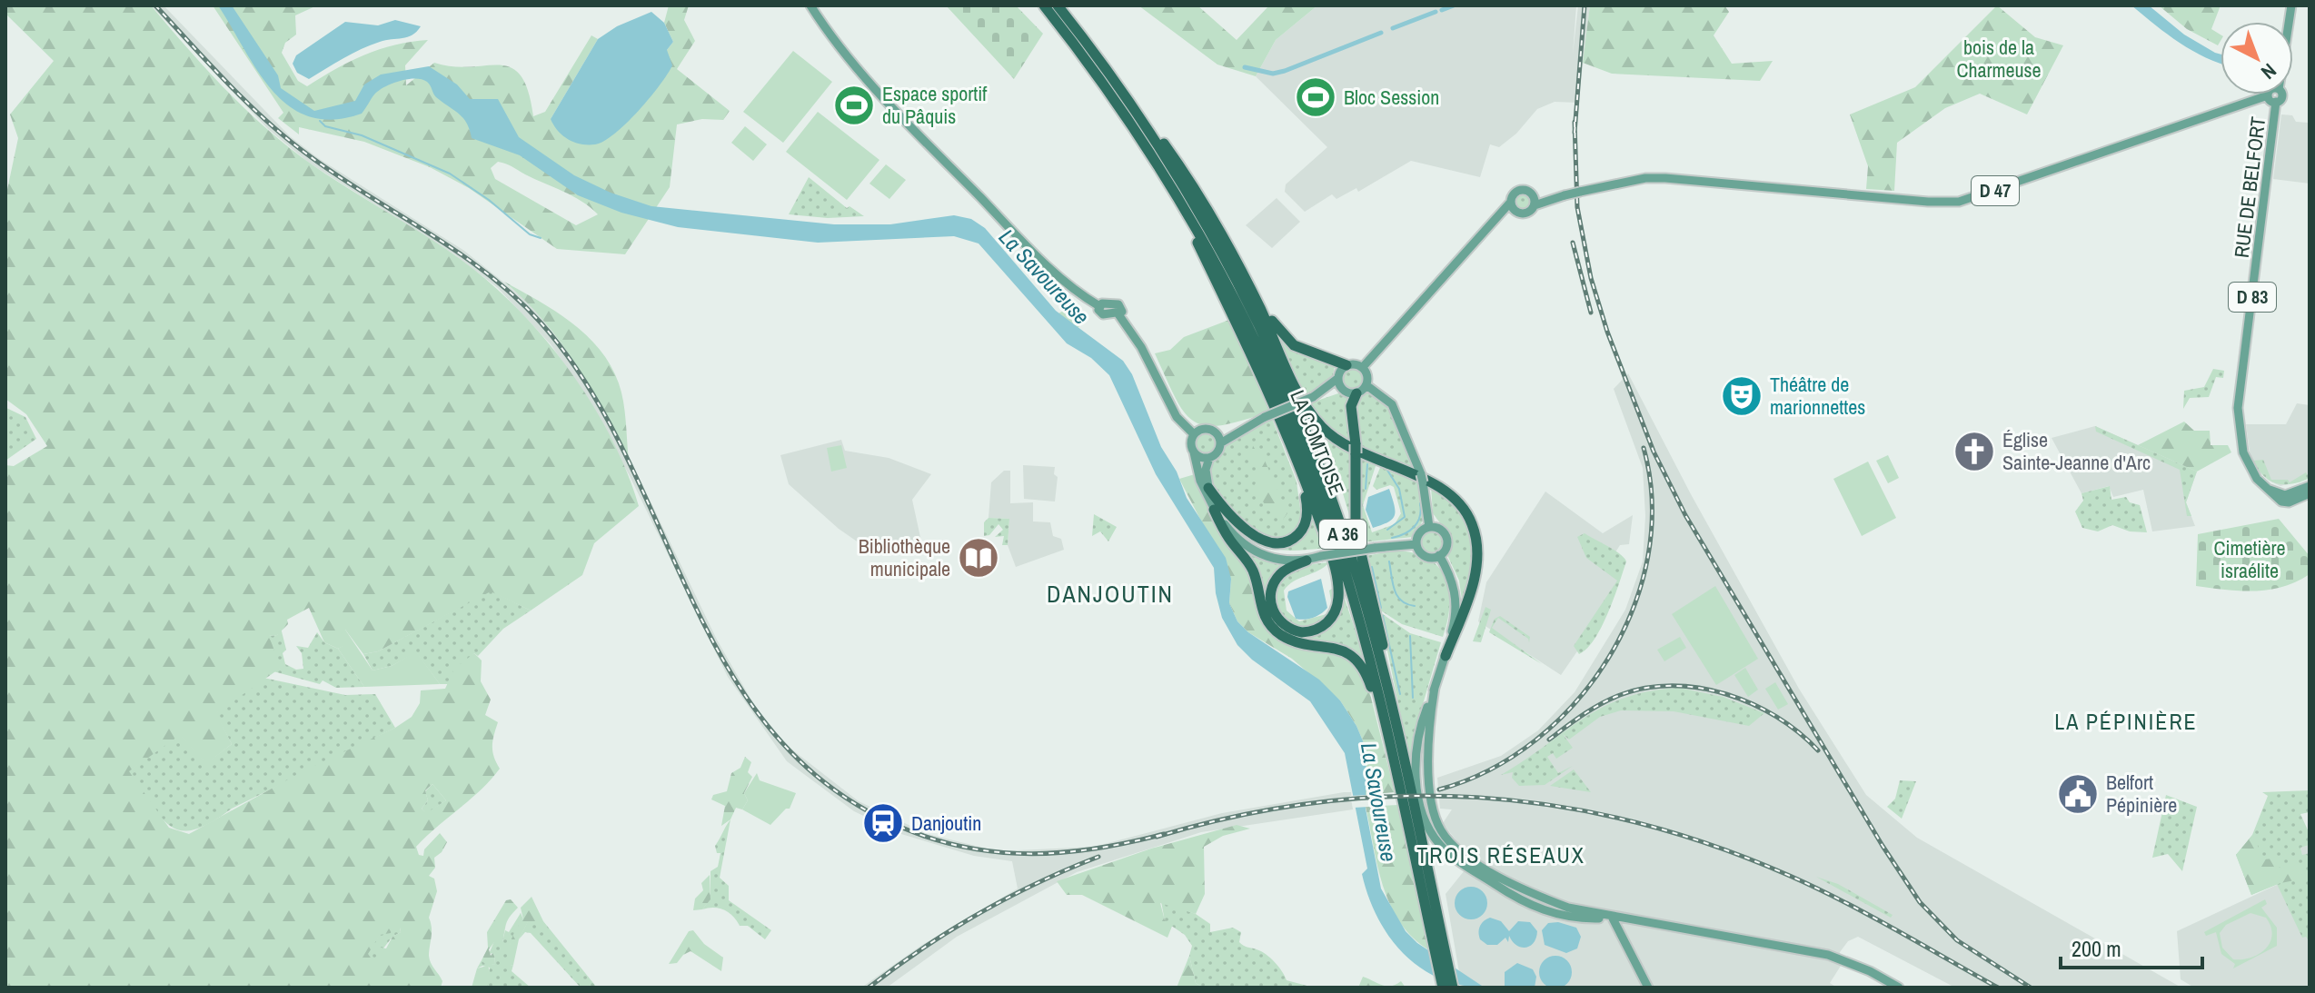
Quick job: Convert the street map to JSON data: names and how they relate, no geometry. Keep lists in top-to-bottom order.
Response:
{
  "streets": {
    "highway": ["LA COMTOISE", "A 36"],
    "main road": ["RUE DE BELFORT", "D 47", "D 83"]
  },
  "crossings": [
    ["RUE DE BELFORT", "D 47"]
  ],
  "districts": ["DANJOUTIN", "LA PÉPINIÈRE", "TROIS RÉSEAUX"],
  "water": ["La Savoureuse"],
  "parks": ["bois de la Charmeuse", "Cimetière israélite"],
  "places": {
    "sports": ["Bloc Session", "Espace sportif du Pâquis"],
    "theatre": ["Théâtre de marionnettes"],
    "church": ["Église Sainte-Jeanne d'Arc"],
    "library": ["Bibliothèque municipale"],
    "public building": ["Belfort Pépinière"],
    "station": ["Danjoutin"]
  },
  "scale_bar": "200 m",
  "north": "bottom right"
}
